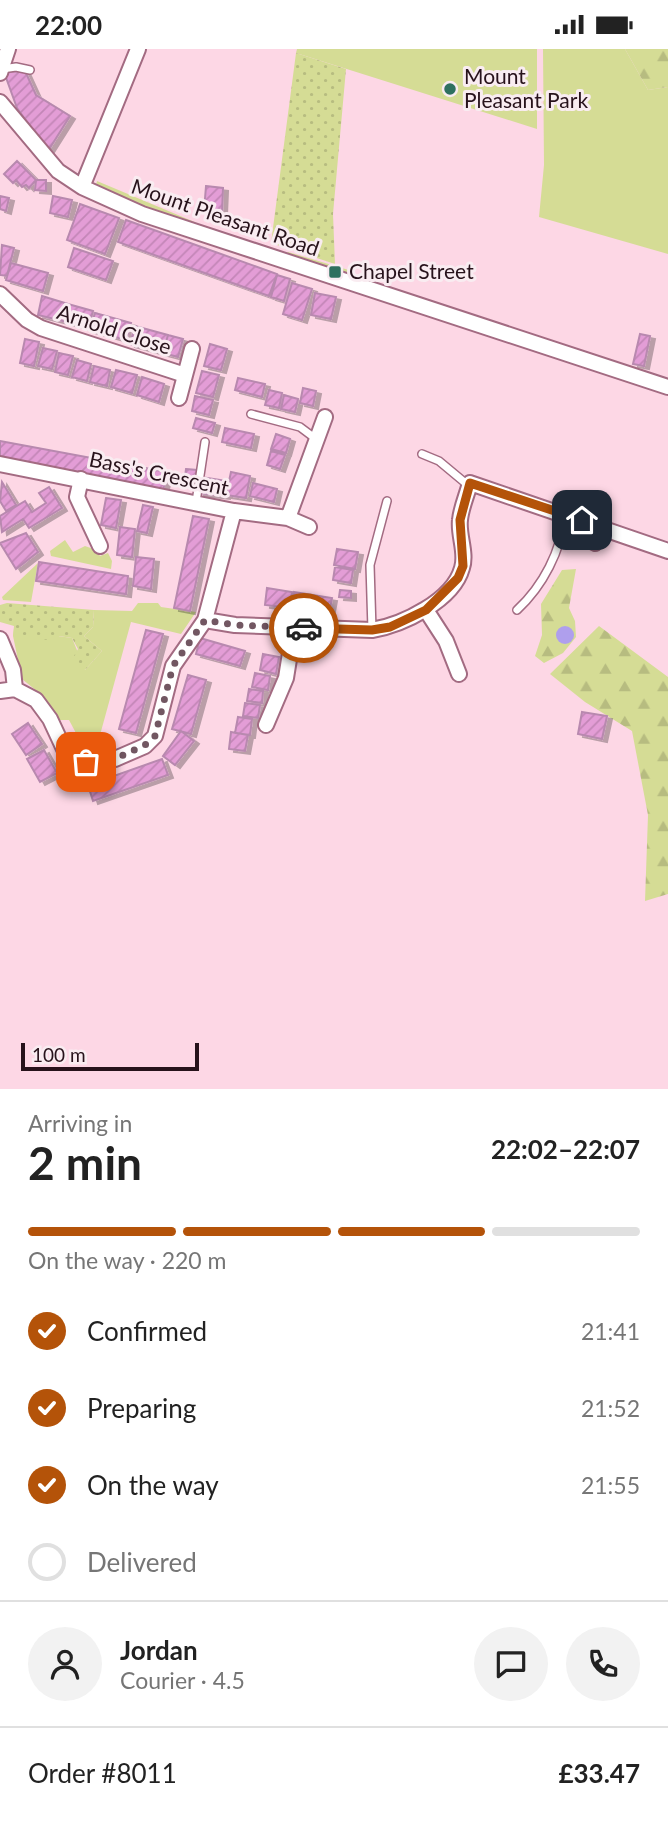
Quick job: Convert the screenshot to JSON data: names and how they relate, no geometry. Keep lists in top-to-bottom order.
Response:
{
  "streets": {
    "street": ["Mount Pleasant Road", "Arnold Close", "Bass's Crescent"]
  },
  "places": {
    "other": ["Mount Pleasant Park"],
    "transit": ["Chapel Street"]
  },
  "scale_bar": "100 m",
  "page": {
    "status": "22:00",
    "scale": "100 m",
    "heading": ["2 min", "Arriving in", "22:02–22:07"],
    "panel": [
      "Jordan",
      "Courier · 4.5",
      "Order #8011",
      "£33.47"
    ],
    "bar": "On the way · 220 m",
    "list": [
      ["Confirmed", "21:41"],
      ["Preparing", "21:52"],
      ["On the way", "21:55"],
      "Delivered"
    ]
  }
}
